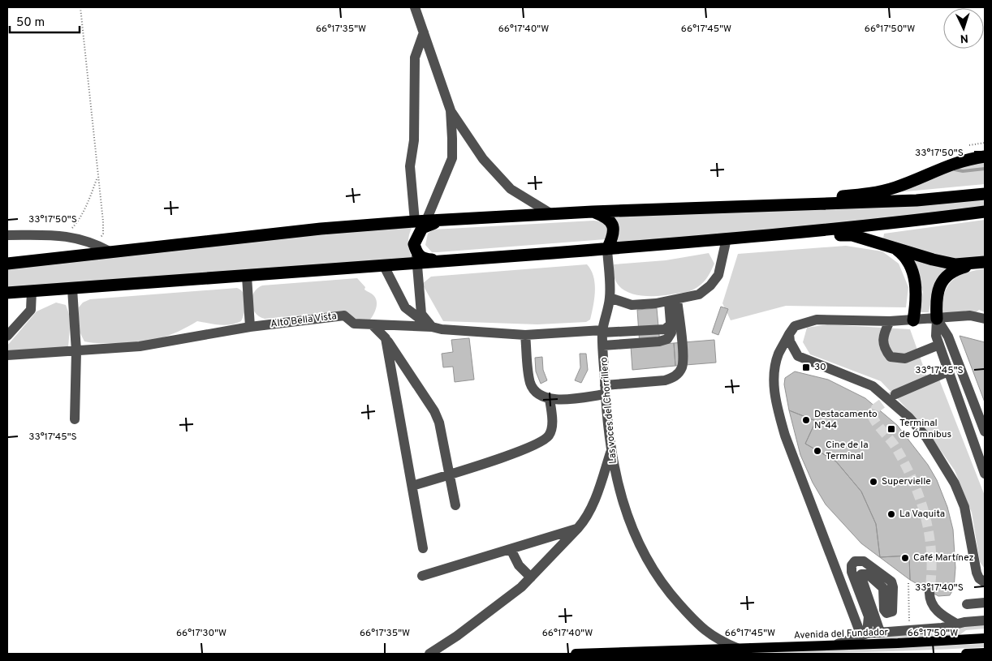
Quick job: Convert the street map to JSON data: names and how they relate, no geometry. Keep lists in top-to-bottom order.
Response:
{
  "streets": {
    "main road": ["Avenida del Fundador"],
    "street": ["Alto Bella Vista", "Las voces del Chorrillero"]
  },
  "crossings": [
    ["Alto Bella Vista", "Las voces del Chorrillero"],
    ["Las voces del Chorrillero", "Avenida del Fundador"]
  ],
  "places": {
    "transit": ["30", "Terminal de Ómnibus"],
    "other": [
      "Destacamento N°44",
      "Cine de la Terminal",
      "Supervielle",
      "La Vaquita",
      "Café Martínez"
    ]
  },
  "scale_bar": "50 m",
  "north": "bottom",
  "coordinates": [
    "66°17'35\"W",
    "66°17'40\"W",
    "66°17'45\"W",
    "66°17'50\"W",
    "33°17'50\"S",
    "33°17'45\"S",
    "33°17'40\"S",
    "66°17'30\"W"
  ]
}
